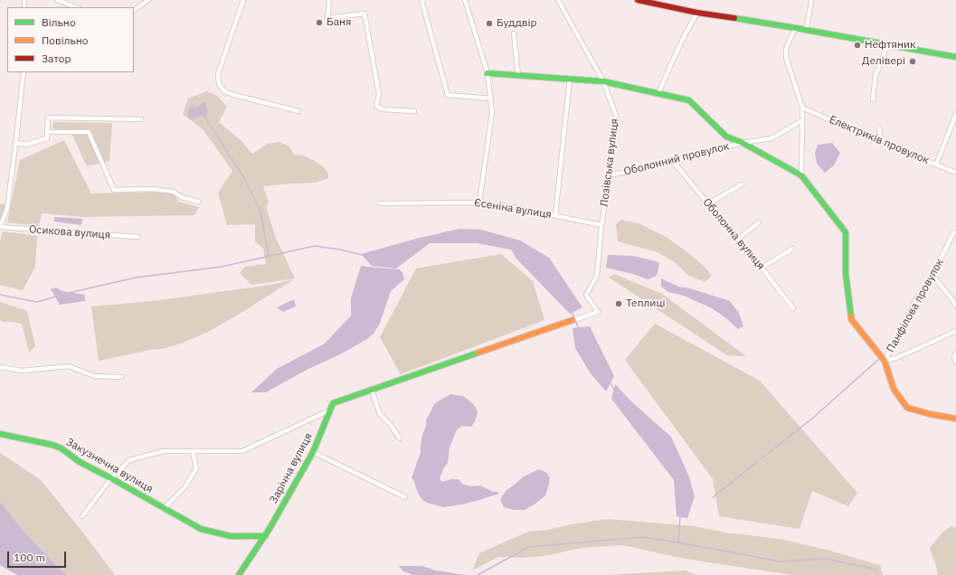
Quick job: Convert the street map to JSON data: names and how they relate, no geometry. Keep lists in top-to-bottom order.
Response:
{
  "streets": {
    "main road": ["Закузнечна вулиця", "Зарічна вулиця"],
    "street": [
      "Електриків провулок",
      "Оболонний провулок",
      "Лозівська вулиця",
      "Єсеніна вулиця",
      "Осикова вулиця",
      "Оболонна вулиця",
      "Панфілова провулок"
    ]
  },
  "crossings": [
    ["Оболонний провулок", "Лозівська вулиця"],
    ["Оболонний провулок", "Оболонна вулиця"],
    ["Лозівська вулиця", "Єсеніна вулиця"],
    ["Лозівська вулиця", "Зарічна вулиця"],
    ["Закузнечна вулиця", "Зарічна вулиця"]
  ],
  "places": [
    "Баня",
    "Буддвір",
    "Нефтяник",
    "Делівері",
    "Теплиці"
  ],
  "legend": ["Вільно", "Повільно", "Затор"],
  "scale_bar": "100 m"
}
